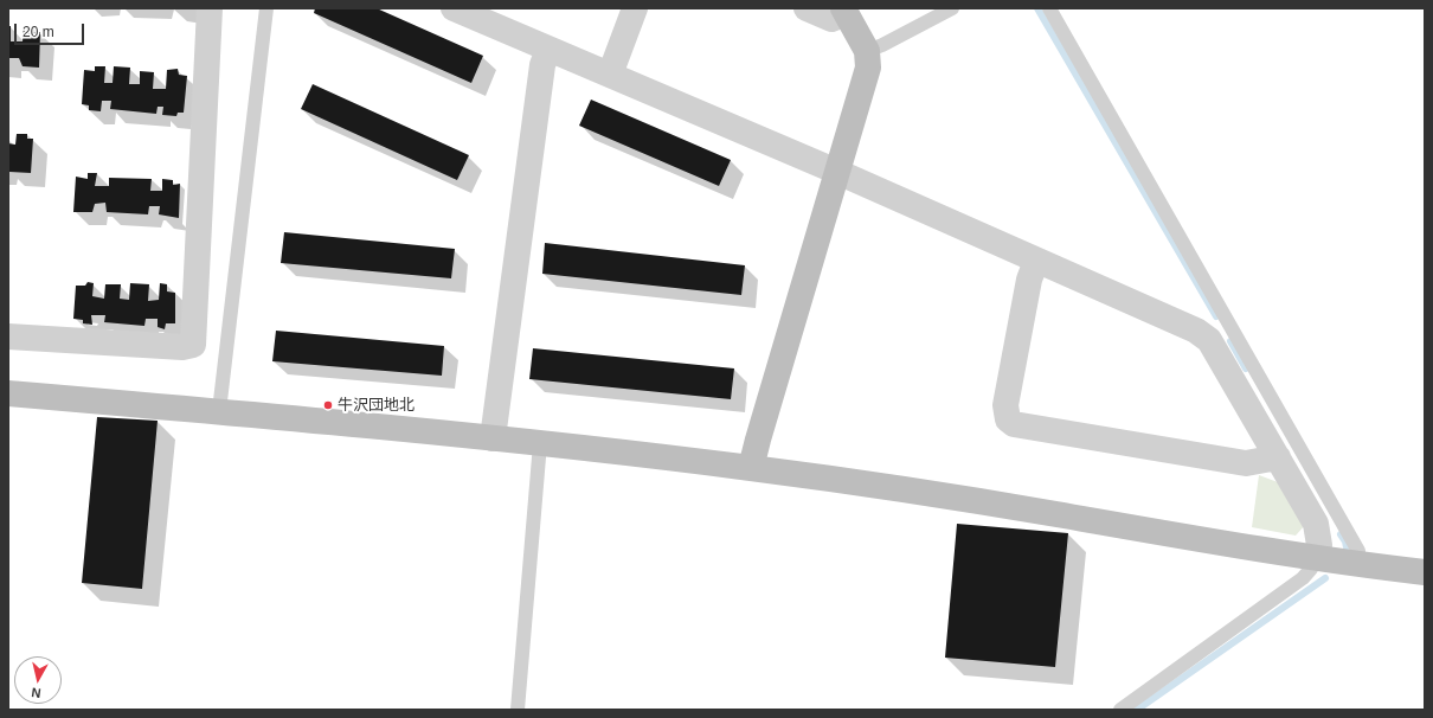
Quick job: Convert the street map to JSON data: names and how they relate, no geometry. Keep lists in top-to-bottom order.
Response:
{
  "places": ["牛沢団地北"],
  "scale_bar": "20 m",
  "north": "bottom"
}
